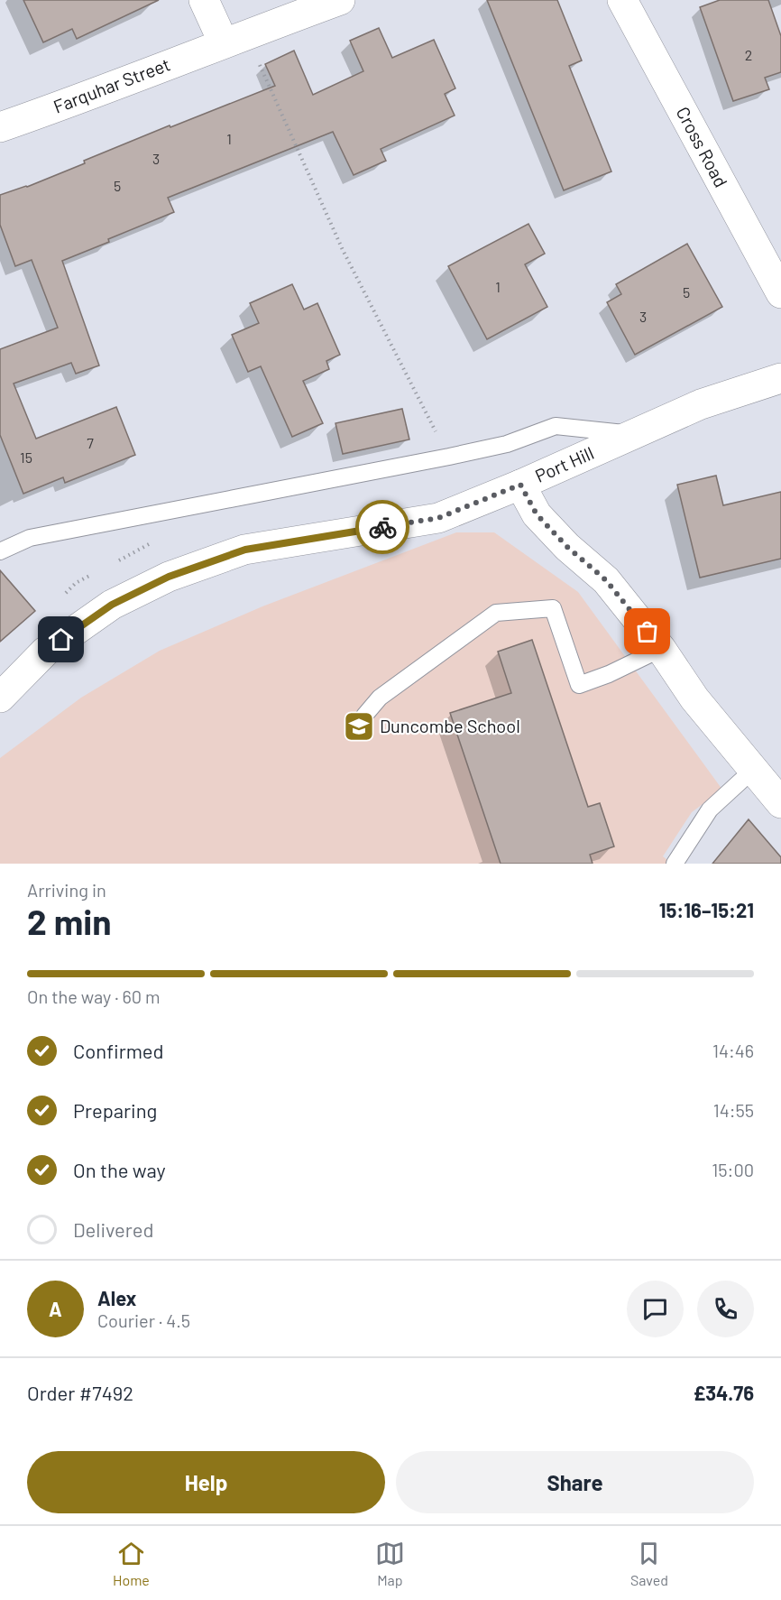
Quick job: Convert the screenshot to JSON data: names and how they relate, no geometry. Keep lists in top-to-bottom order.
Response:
{
  "streets": {
    "street": ["Farquhar Street", "Cross Road", "Port Hill"]
  },
  "places": {
    "school or university": ["Duncombe School"]
  },
  "house_numbers": [
    "2",
    "1",
    "3",
    "5",
    "1",
    "5",
    "3",
    "7",
    "15"
  ],
  "page": {
    "heading": ["2 min", "Arriving in", "15:16–15:21"],
    "panel": [
      "Alex",
      "Courier · 4.5",
      "Order #7492",
      "£34.76"
    ],
    "bar": "On the way · 60 m",
    "list": [
      ["Confirmed", "14:46"],
      ["Preparing", "14:55"],
      ["On the way", "15:00"],
      "Delivered"
    ],
    "round": "A",
    "buttons": ["Help", "Share"],
    "tabs": ["Home", "Map", "Saved"]
  }
}
